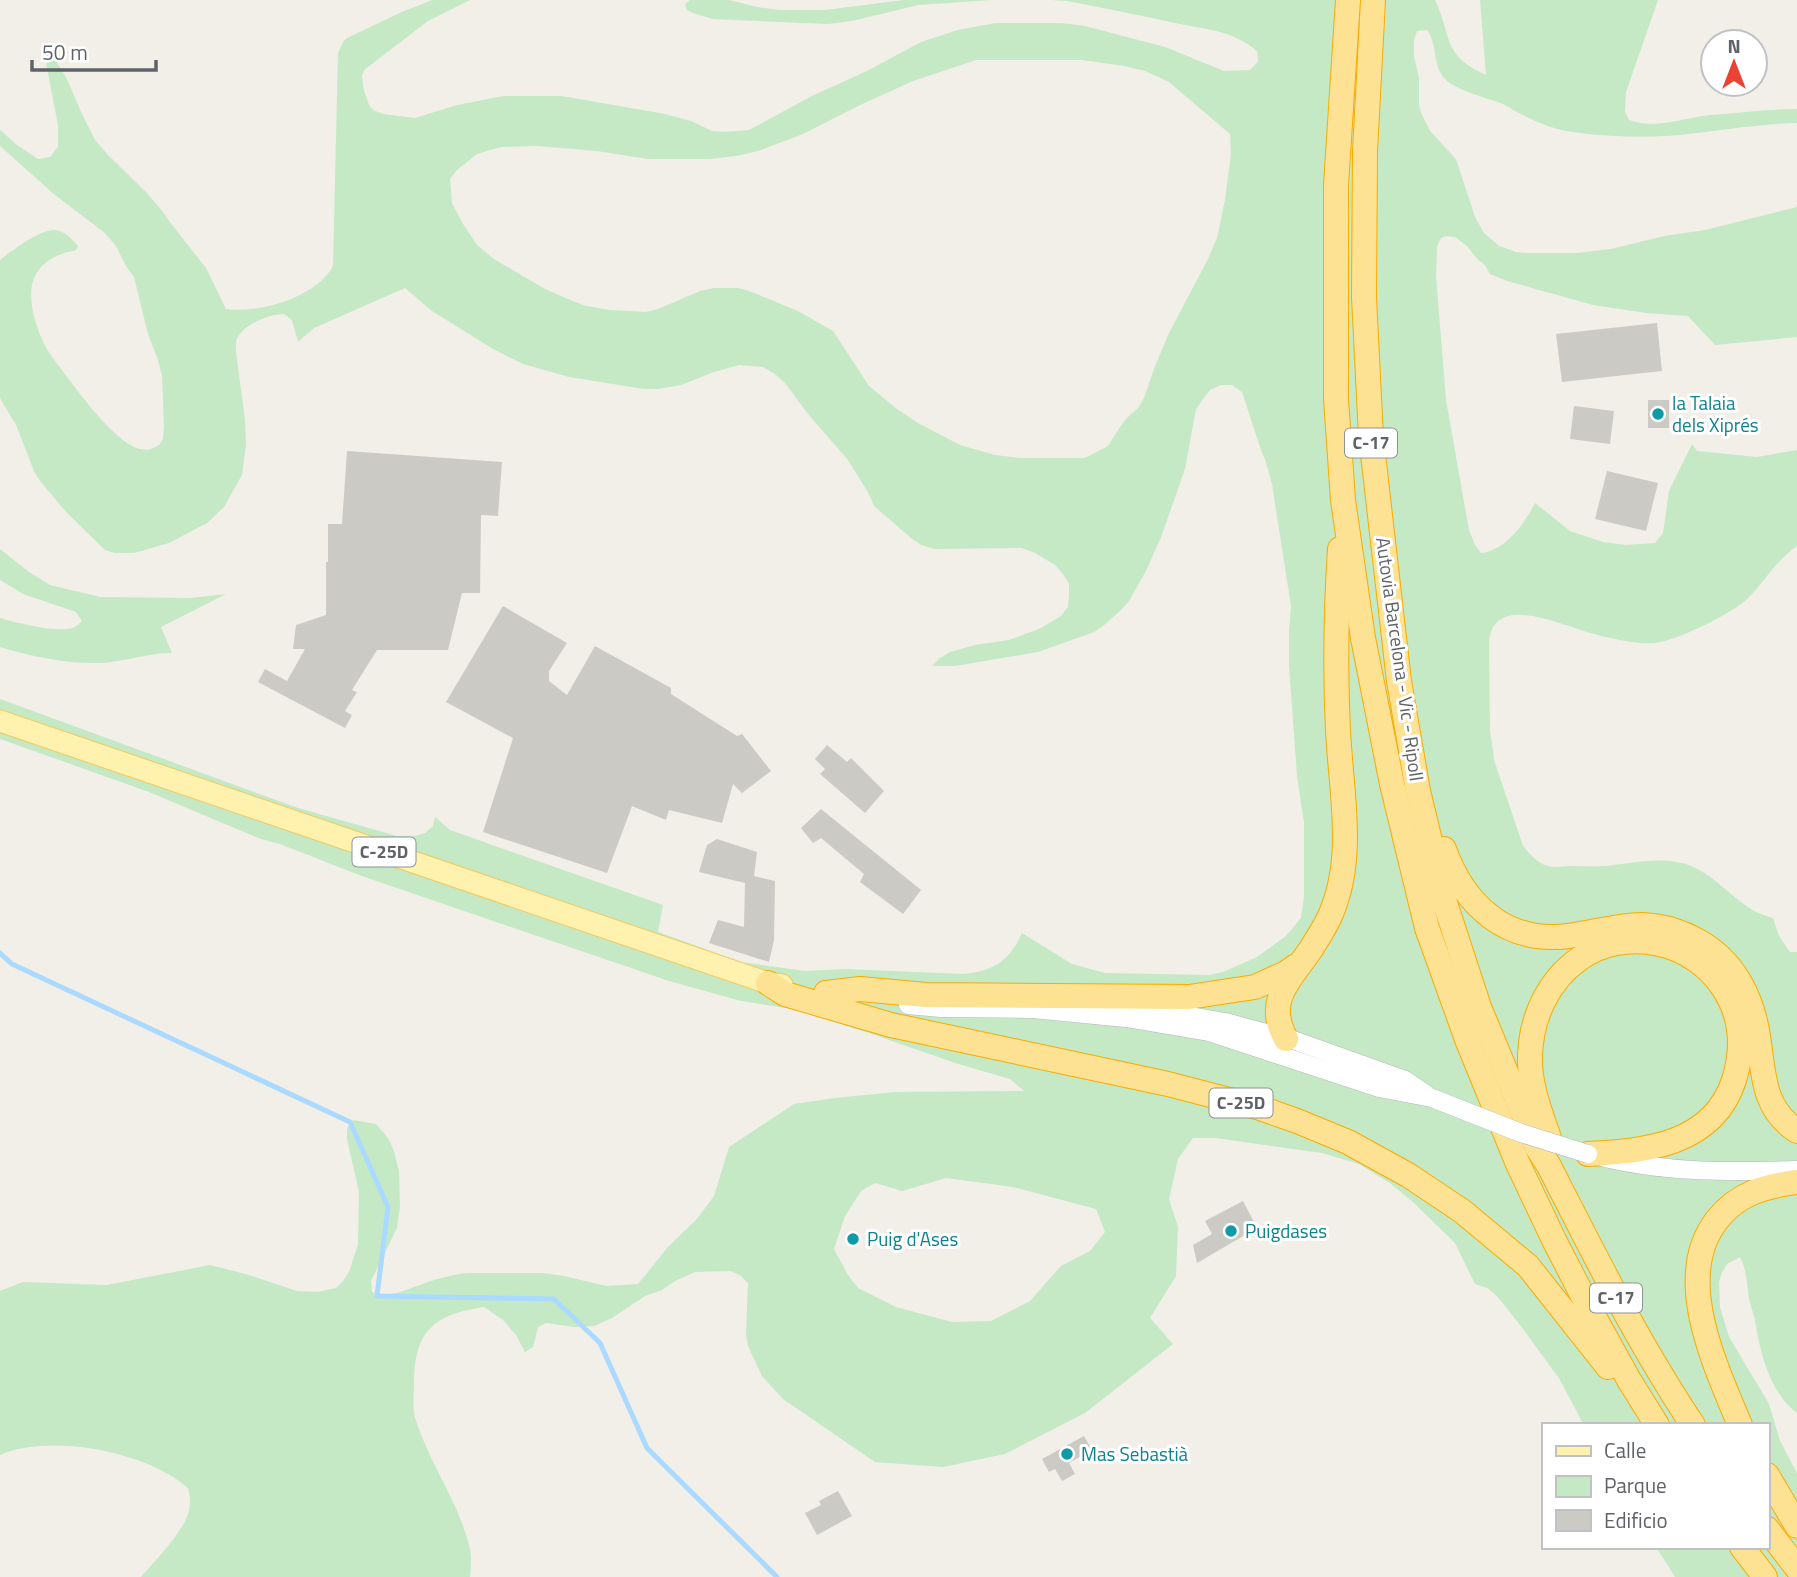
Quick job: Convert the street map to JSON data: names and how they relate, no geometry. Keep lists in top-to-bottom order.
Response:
{
  "streets": {
    "highway": ["C-17", "Autovia Barcelona - Vic - Ripoll", "C-25D"]
  },
  "crossings": [
    ["Autovia Barcelona - Vic - Ripoll", "C-25D"]
  ],
  "places": [
    "la Talaia dels Xiprés",
    "Puigdases",
    "Puig d'Ases",
    "Mas Sebastià"
  ],
  "legend": ["Calle", "Parque", "Edificio"],
  "scale_bar": "50 m",
  "north": "top"
}
